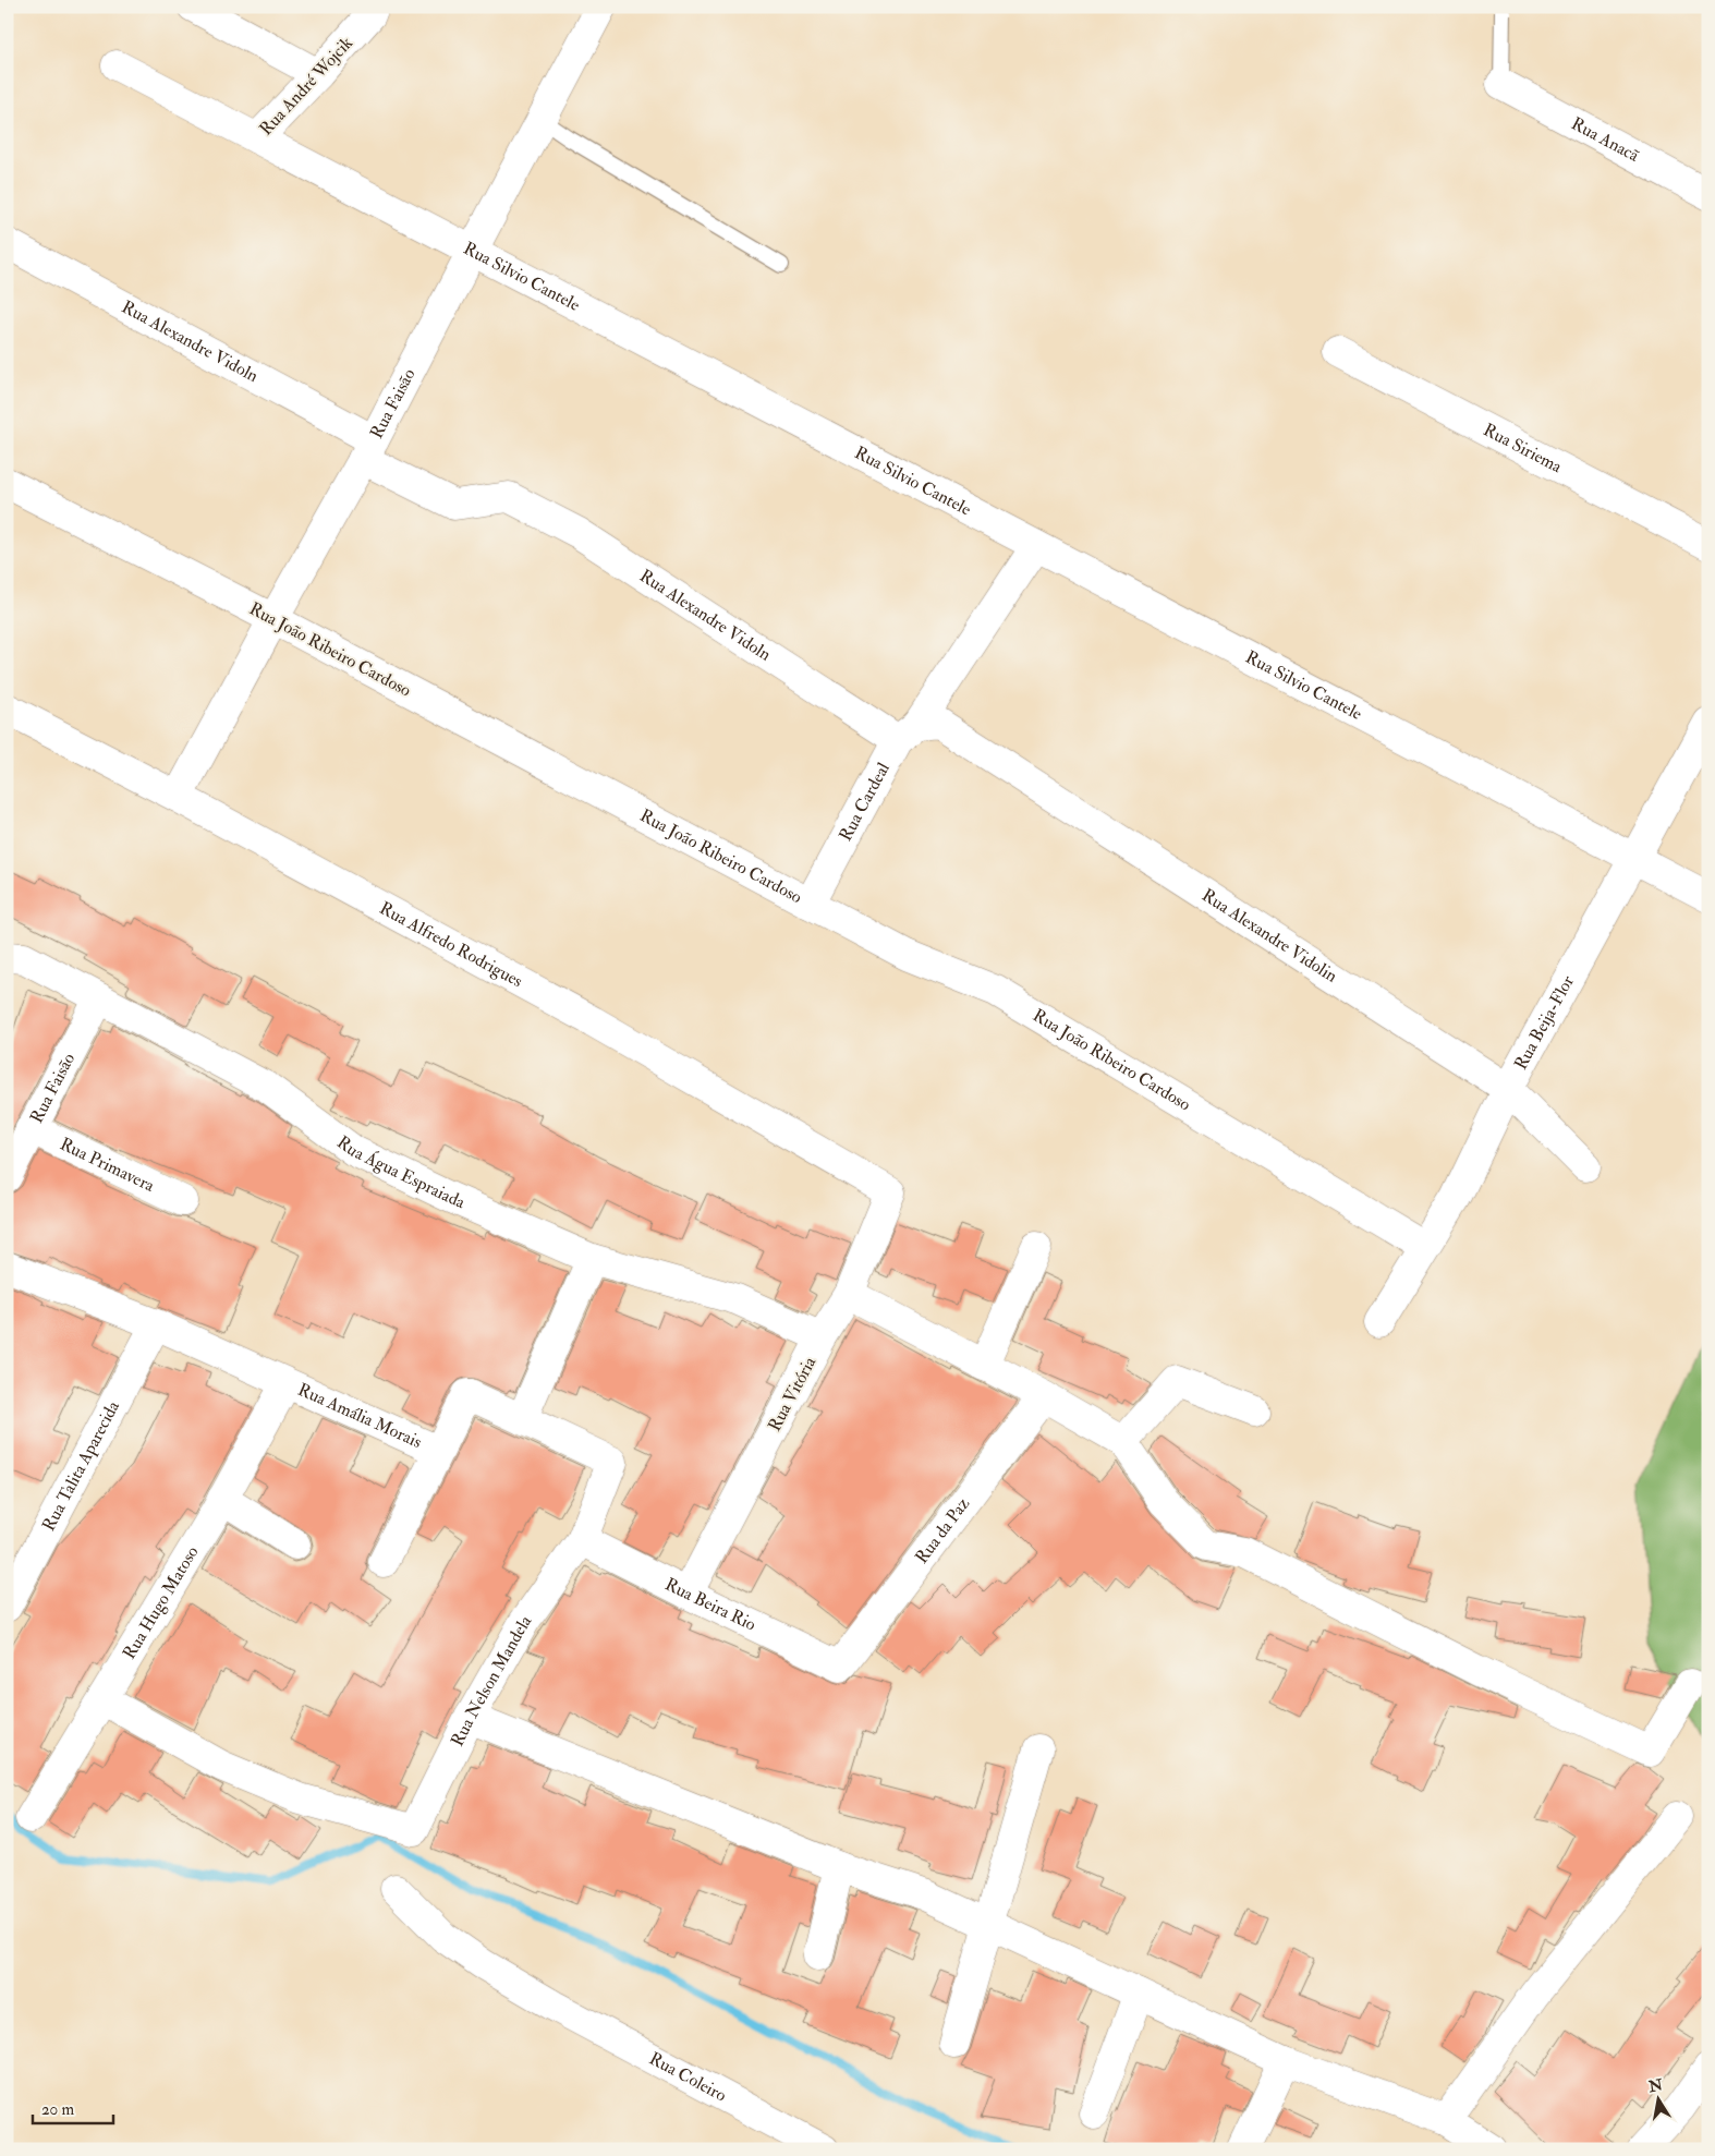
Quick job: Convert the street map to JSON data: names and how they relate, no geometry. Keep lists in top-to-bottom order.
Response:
{
  "streets": {
    "street": [
      "Rua André Wojcik",
      "Rua Anacã",
      "Rua Silvio Cantele",
      "Rua Alexandre Vidoln",
      "Rua Faisão",
      "Rua Siriema",
      "Rua João Ribeiro Cardoso",
      "Rua Cardeal",
      "Rua Alexandre Vidolin",
      "Rua Alfredo Rodrigues",
      "Rua Beija-Flor",
      "Rua Primavera",
      "Rua Água Espraiada",
      "Rua Vitória",
      "Rua Amália Morais",
      "Rua Talita Aparecida",
      "Rua da Paz",
      "Rua Hugo Matoso",
      "Rua Beira Rio",
      "Rua Nelson Mandela",
      "Rua Coleiro"
    ]
  },
  "crossings": [
    ["Rua André Wojcik", "Rua Silvio Cantele"],
    ["Rua Silvio Cantele", "Rua Faisão"],
    ["Rua Silvio Cantele", "Rua Cardeal"],
    ["Rua Silvio Cantele", "Rua Beija-Flor"],
    ["Rua Alexandre Vidoln", "Rua Faisão"],
    ["Rua Alexandre Vidoln", "Rua Cardeal"],
    ["Rua Alexandre Vidoln", "Rua Alexandre Vidolin"],
    ["Rua Faisão", "Rua João Ribeiro Cardoso"],
    ["Rua Faisão", "Rua Alfredo Rodrigues"],
    ["Rua Faisão", "Rua Primavera"],
    ["Rua Faisão", "Rua Água Espraiada"],
    ["Rua João Ribeiro Cardoso", "Rua Cardeal"],
    ["Rua João Ribeiro Cardoso", "Rua Beija-Flor"],
    ["Rua Cardeal", "Rua Alexandre Vidolin"],
    ["Rua Alexandre Vidolin", "Rua Beija-Flor"],
    ["Rua Alfredo Rodrigues", "Rua Vitória"],
    ["Rua Água Espraiada", "Rua Vitória"],
    ["Rua Vitória", "Rua Beira Rio"],
    ["Rua Amália Morais", "Rua Talita Aparecida"],
    ["Rua Amália Morais", "Rua Hugo Matoso"],
    ["Rua Amália Morais", "Rua Nelson Mandela"],
    ["Rua da Paz", "Rua Beira Rio"],
    ["Rua Hugo Matoso", "Rua Nelson Mandela"],
    ["Rua Beira Rio", "Rua Nelson Mandela"]
  ],
  "scale_bar": "20 m",
  "north": "top"
}
